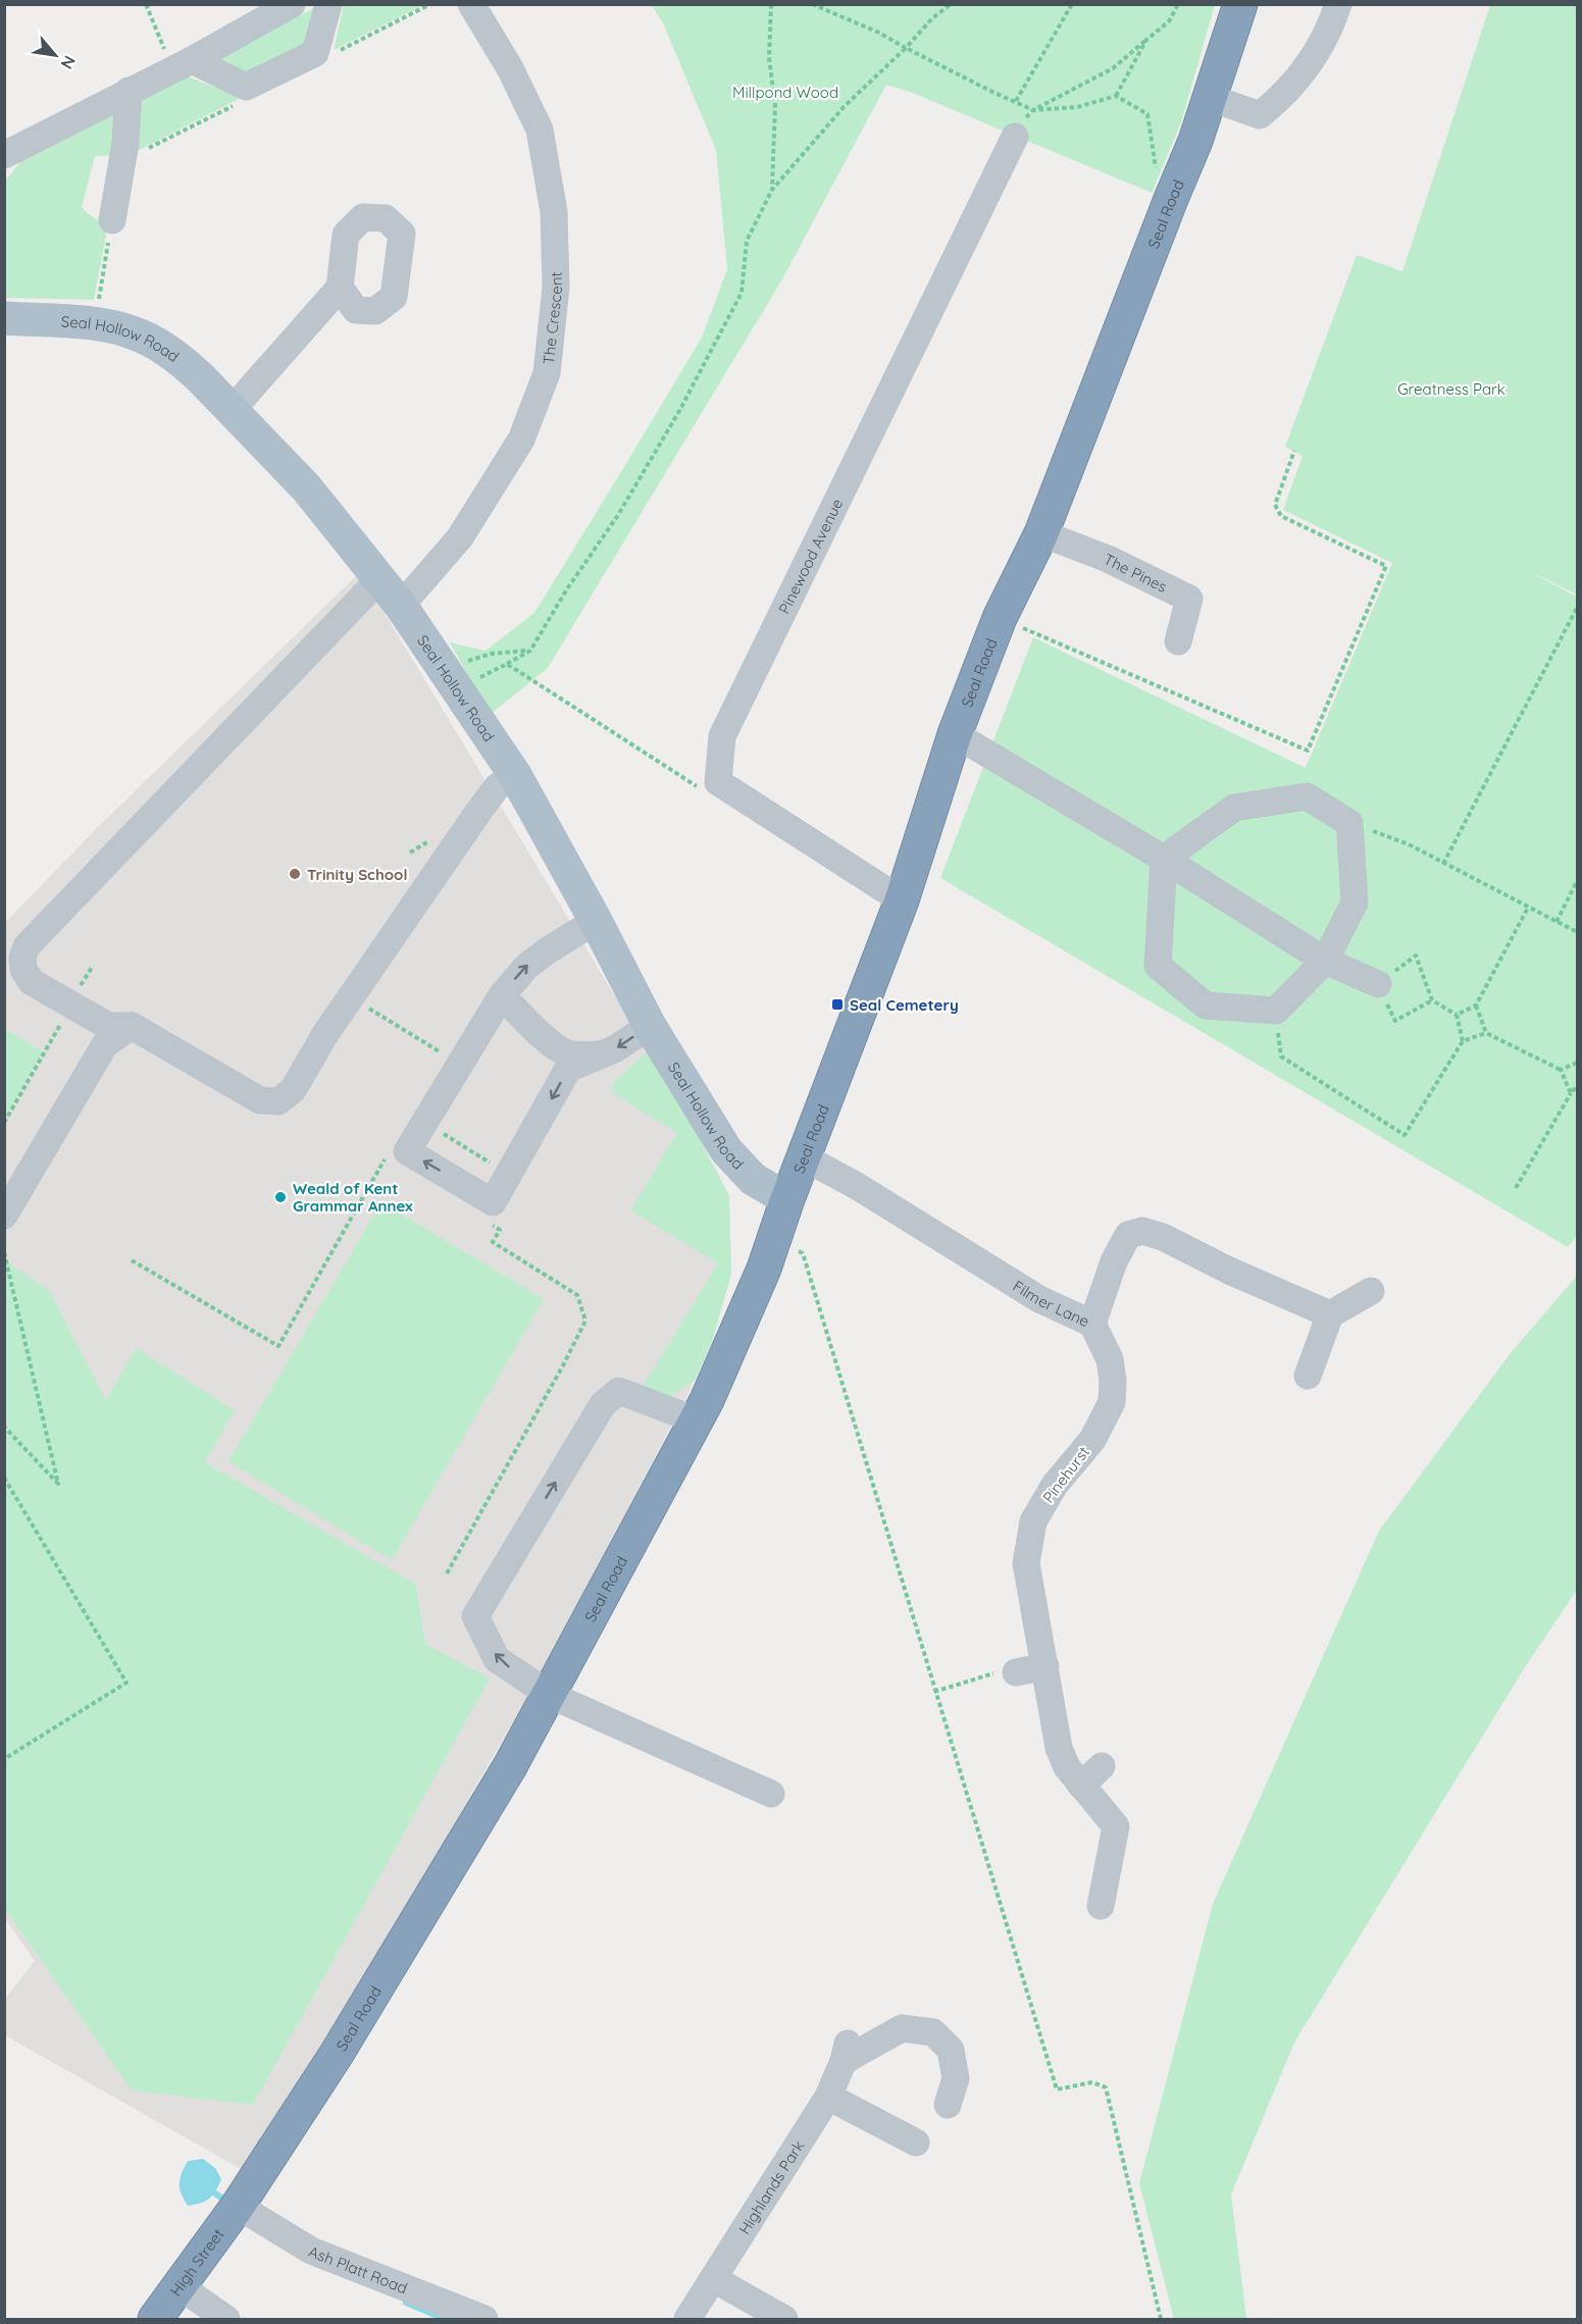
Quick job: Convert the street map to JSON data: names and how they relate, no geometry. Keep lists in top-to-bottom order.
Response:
{
  "streets": {
    "highway": ["Seal Road", "High Street"],
    "main road": ["Seal Hollow Road"],
    "street": [
      "The Crescent",
      "Pinewood Avenue",
      "The Pines",
      "Filmer Lane",
      "Pinehurst",
      "Highlands Park",
      "Ash Platt Road"
    ]
  },
  "crossings": [
    ["Seal Road", "Seal Hollow Road"],
    ["Seal Road", "The Pines"],
    ["Seal Road", "Filmer Lane"],
    ["Seal Road", "High Street"],
    ["Seal Road", "Ash Platt Road"],
    ["The Crescent", "Seal Hollow Road"],
    ["Filmer Lane", "Pinehurst"],
    ["High Street", "Ash Platt Road"]
  ],
  "parks": ["Millpond Wood", "Greatness Park"],
  "places": {
    "other": ["Trinity School", "Weald of Kent Grammar Annex"],
    "transit": ["Seal Cemetery"]
  },
  "north": "bottom right"
}
